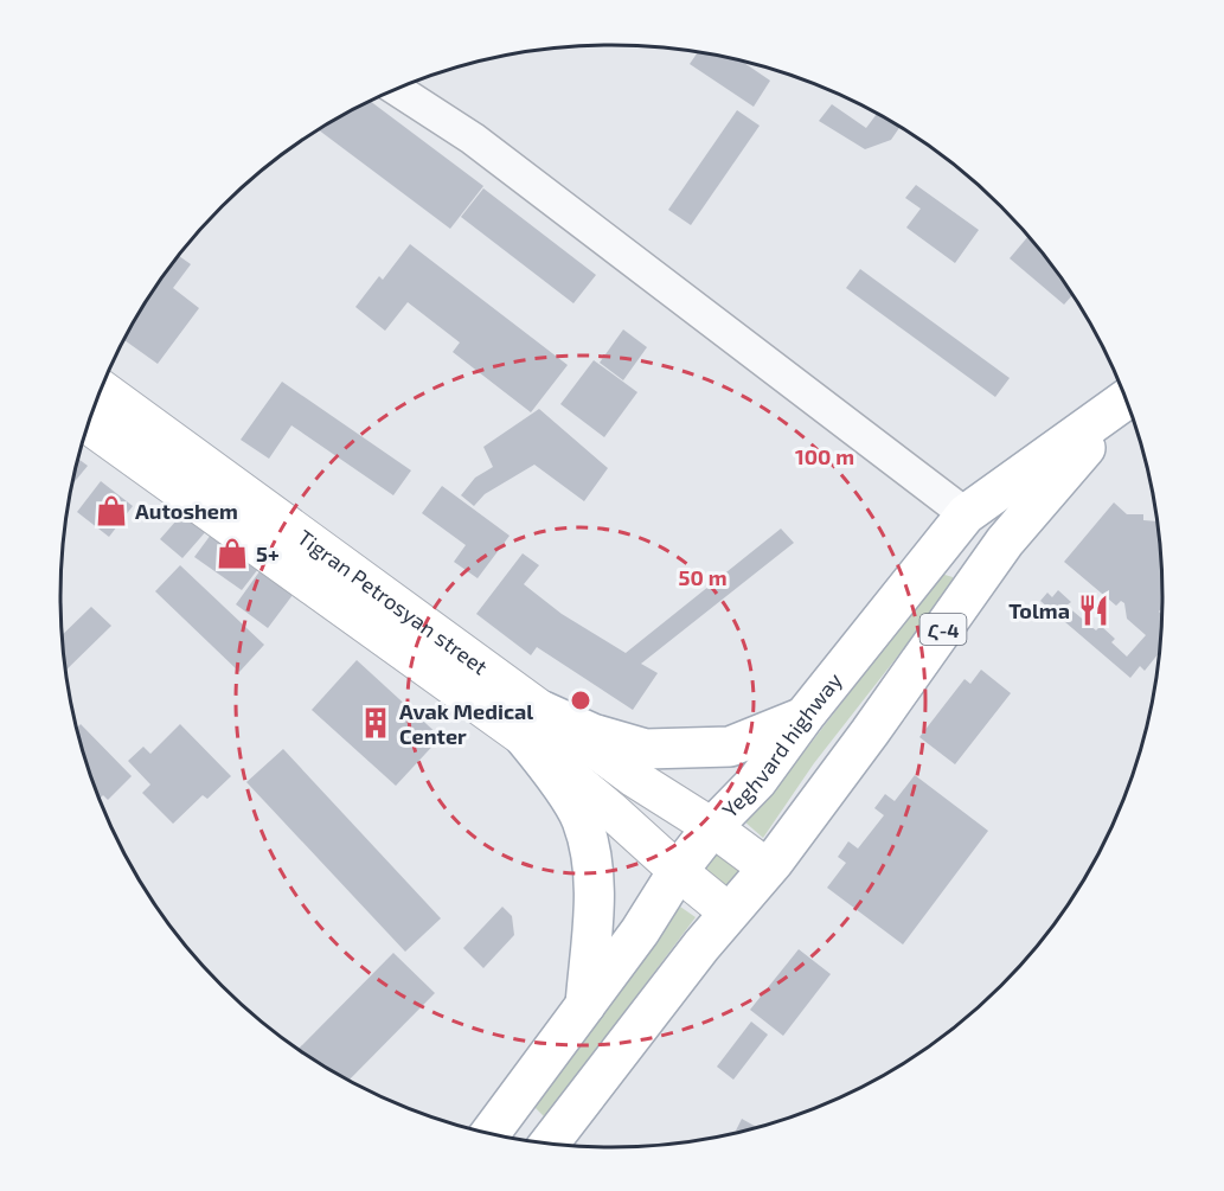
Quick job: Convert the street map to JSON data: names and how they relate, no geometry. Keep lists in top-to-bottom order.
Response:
{
  "streets": {
    "main road": ["Tigran Petrosyan street", "Հ-4", "Yeghvard highway"]
  },
  "crossings": [
    ["Tigran Petrosyan street", "Yeghvard highway"]
  ],
  "places": {
    "shop": ["Autoshem", "5+"],
    "restaurant": ["Tolma"],
    "building": ["Avak Medical Center"]
  },
  "rings": ["100 m", "50 m"]
}
